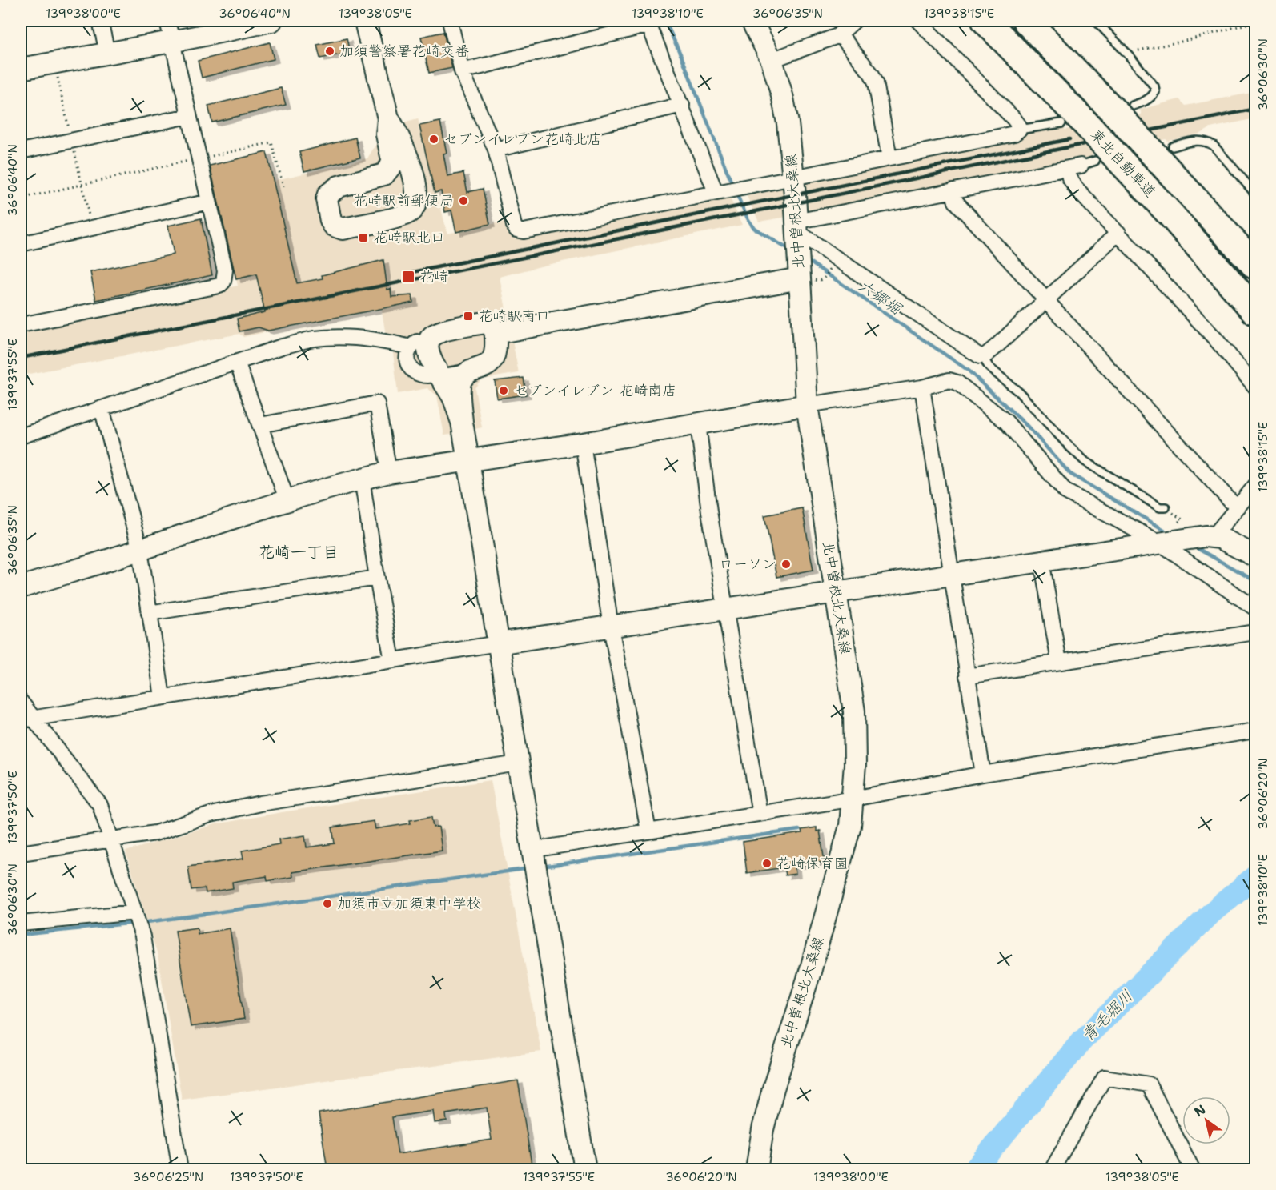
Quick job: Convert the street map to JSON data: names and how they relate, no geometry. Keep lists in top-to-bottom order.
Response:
{
  "streets": {
    "highway": ["東北自動車道"],
    "street": ["北中曽根北大桑線"]
  },
  "districts": ["花崎一丁目"],
  "water": ["六郷堀", "青毛堀川"],
  "places": {
    "other": [
      "加須警察署花崎交番",
      "セブンイレブン花崎北店",
      "花崎駅前郵便局",
      "セブンイレブン 花崎南店",
      "ローソン",
      "花崎保育園",
      "加須市立加須東中学校"
    ],
    "transit": ["花崎駅北口", "花崎", "花崎駅南口"]
  },
  "north": "top left",
  "coordinates": [
    "139°38'00\"E",
    "36°06'40\"N",
    "139°38'05\"E",
    "139°38'10\"E",
    "36°06'35\"N",
    "139°38'15\"E",
    "36°06'30\"N",
    "139°37'55\"E",
    "36°06'20\"N",
    "139°37'50\"E",
    "36°06'25\"N"
  ]
}
